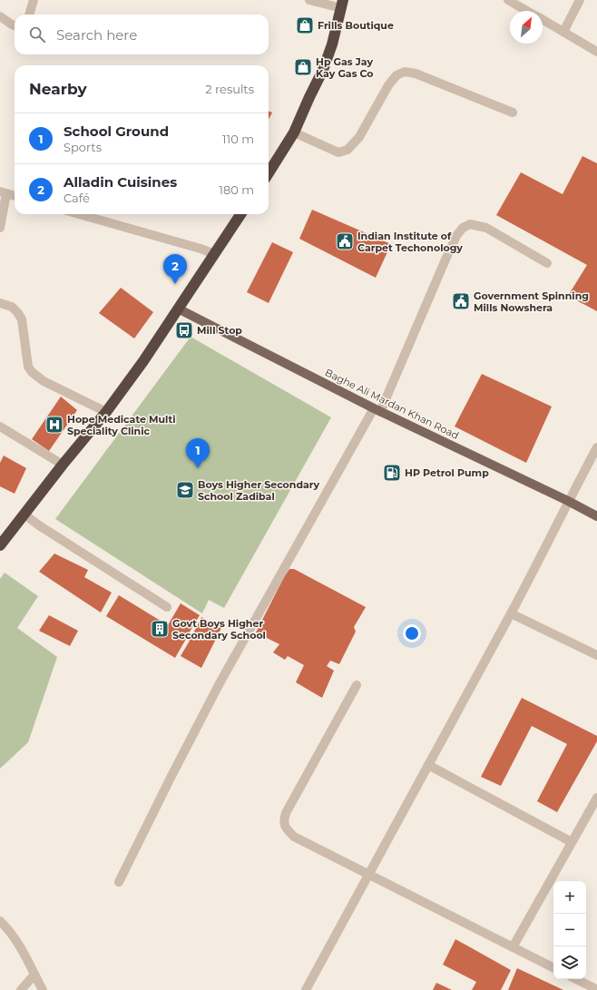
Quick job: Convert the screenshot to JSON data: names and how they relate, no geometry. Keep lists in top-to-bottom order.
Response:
{
  "streets": {
    "main road": ["Baghe Ali Mardan Khan Road"]
  },
  "places": {
    "shop": ["Frills Boutique", "Hp Gas Jay Kay Gas Co"],
    "public building": ["Indian Institute of Carpet Techonology", "Government Spinning Mills Nowshera"],
    "bus stop": ["Mill Stop"],
    "hospital": ["Hope Medicate Multi Speciality Clinic"],
    "fuel station": ["HP Petrol Pump"],
    "school or university": ["Boys Higher Secondary School Zadibal"],
    "building": ["Govt Boys Higher Secondary School"]
  },
  "north": "top right",
  "page": {
    "search": "Search here",
    "heading": ["Nearby", "2 results"],
    "list": [
      {
        "mark": "1",
        "name": "School Ground",
        "note": "Sports",
        "value": "110 m"
      },
      {
        "mark": "2",
        "name": "Alladin Cuisines",
        "note": "Café",
        "value": "180 m"
      }
    ],
    "pins": ["2", "1"],
    "map_buttons": ["+", "−"]
  }
}
